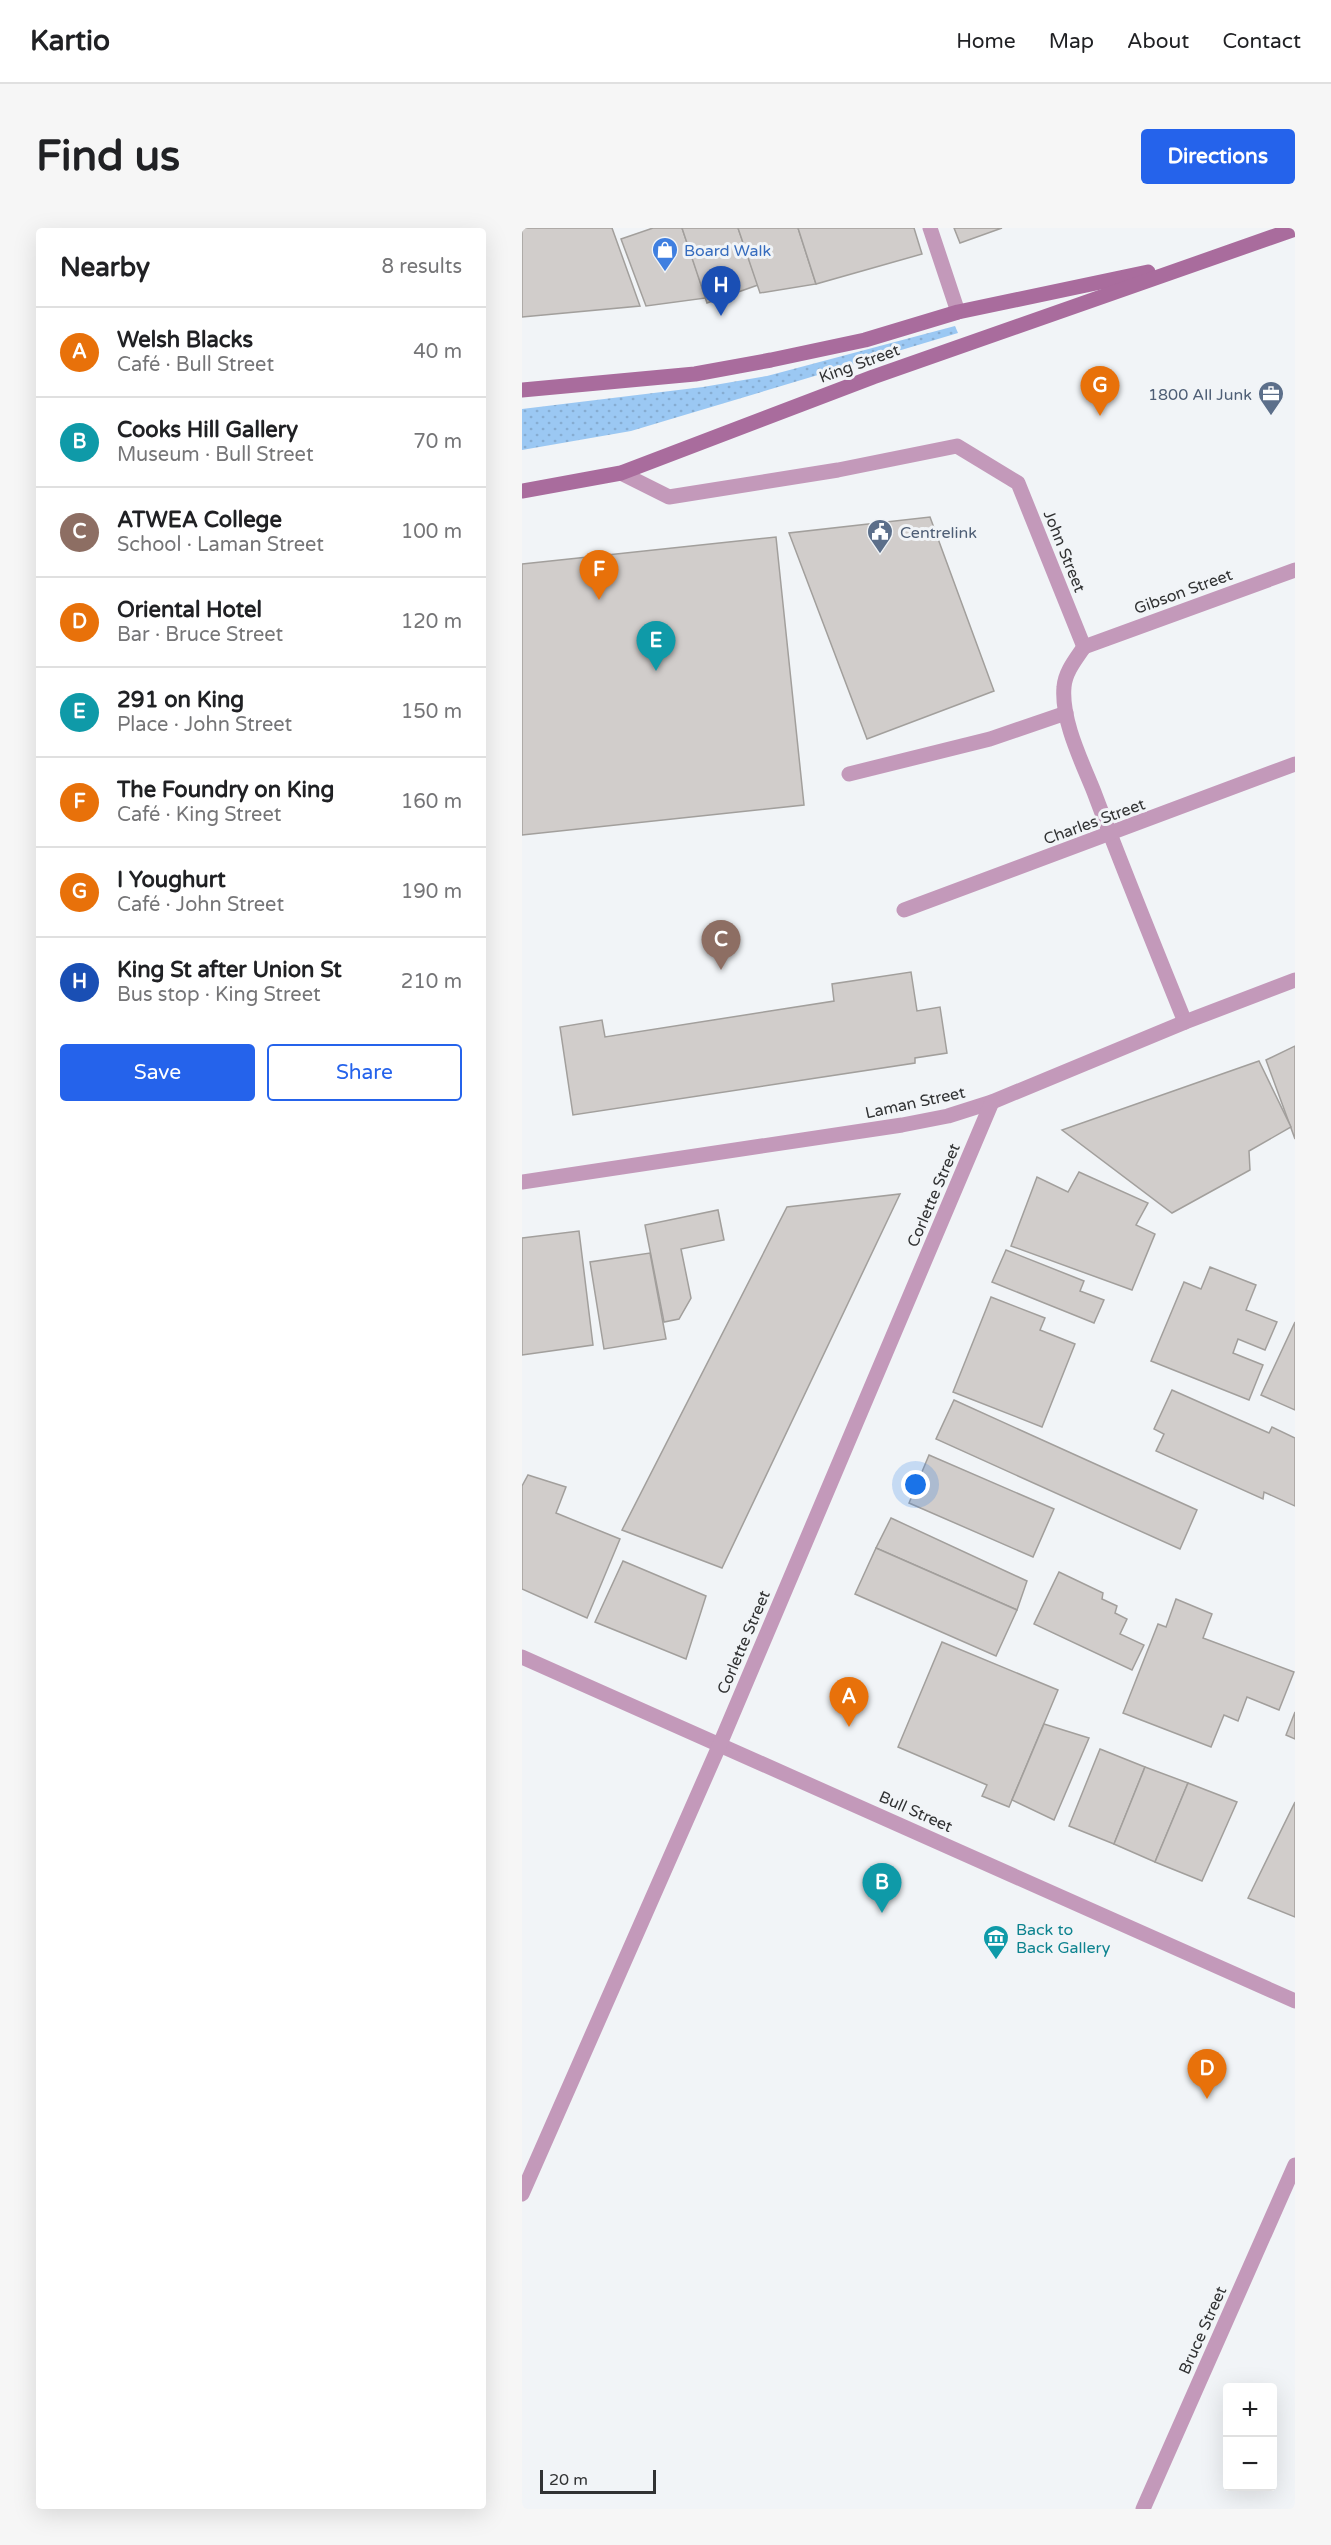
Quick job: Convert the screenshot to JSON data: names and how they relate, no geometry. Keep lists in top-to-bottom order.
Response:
{
  "streets": {
    "main road": ["King Street"],
    "street": [
      "John Street",
      "Gibson Street",
      "Charles Street",
      "Laman Street",
      "Corlette Street",
      "Bull Street",
      "Bruce Street"
    ]
  },
  "crossings": [
    ["King Street", "John Street"],
    ["John Street", "Gibson Street"],
    ["Laman Street", "Corlette Street"],
    ["Corlette Street", "Bull Street"]
  ],
  "places": {
    "shop": ["Board Walk"],
    "office": ["1800 All Junk"],
    "public building": ["Centrelink"],
    "museum": ["Back to Back Gallery"]
  },
  "scale_bar": "20 m",
  "page": {
    "header": "Kartio",
    "nav": [
      "Home",
      "Map",
      "About",
      "Contact"
    ],
    "buttons": [
      "Directions",
      ["Save", "Share"]
    ],
    "title": "Find us",
    "heading": ["Nearby", "8 results"],
    "pins": [
      "H",
      "G",
      "F",
      "E",
      "C",
      "A",
      "B",
      "D"
    ],
    "list": [
      {
        "mark": "A",
        "name": "Welsh Blacks",
        "note": "Café · Bull Street",
        "value": "40 m"
      },
      {
        "mark": "B",
        "name": "Cooks Hill Gallery",
        "note": "Museum · Bull Street",
        "value": "70 m"
      },
      {
        "mark": "C",
        "name": "ATWEA College",
        "note": "School · Laman Street",
        "value": "100 m"
      },
      {
        "mark": "D",
        "name": "Oriental Hotel",
        "note": "Bar · Bruce Street",
        "value": "120 m"
      },
      {
        "mark": "E",
        "name": "291 on King",
        "note": "Place · John Street",
        "value": "150 m"
      },
      {
        "mark": "F",
        "name": "The Foundry on King",
        "note": "Café · King Street",
        "value": "160 m"
      },
      {
        "mark": "G",
        "name": "I Youghurt",
        "note": "Café · John Street",
        "value": "190 m"
      },
      {
        "mark": "H",
        "name": "King St after Union St",
        "note": "Bus stop · King Street",
        "value": "210 m"
      }
    ],
    "map_buttons": ["+", "−"],
    "scale": "20 m"
  }
}
